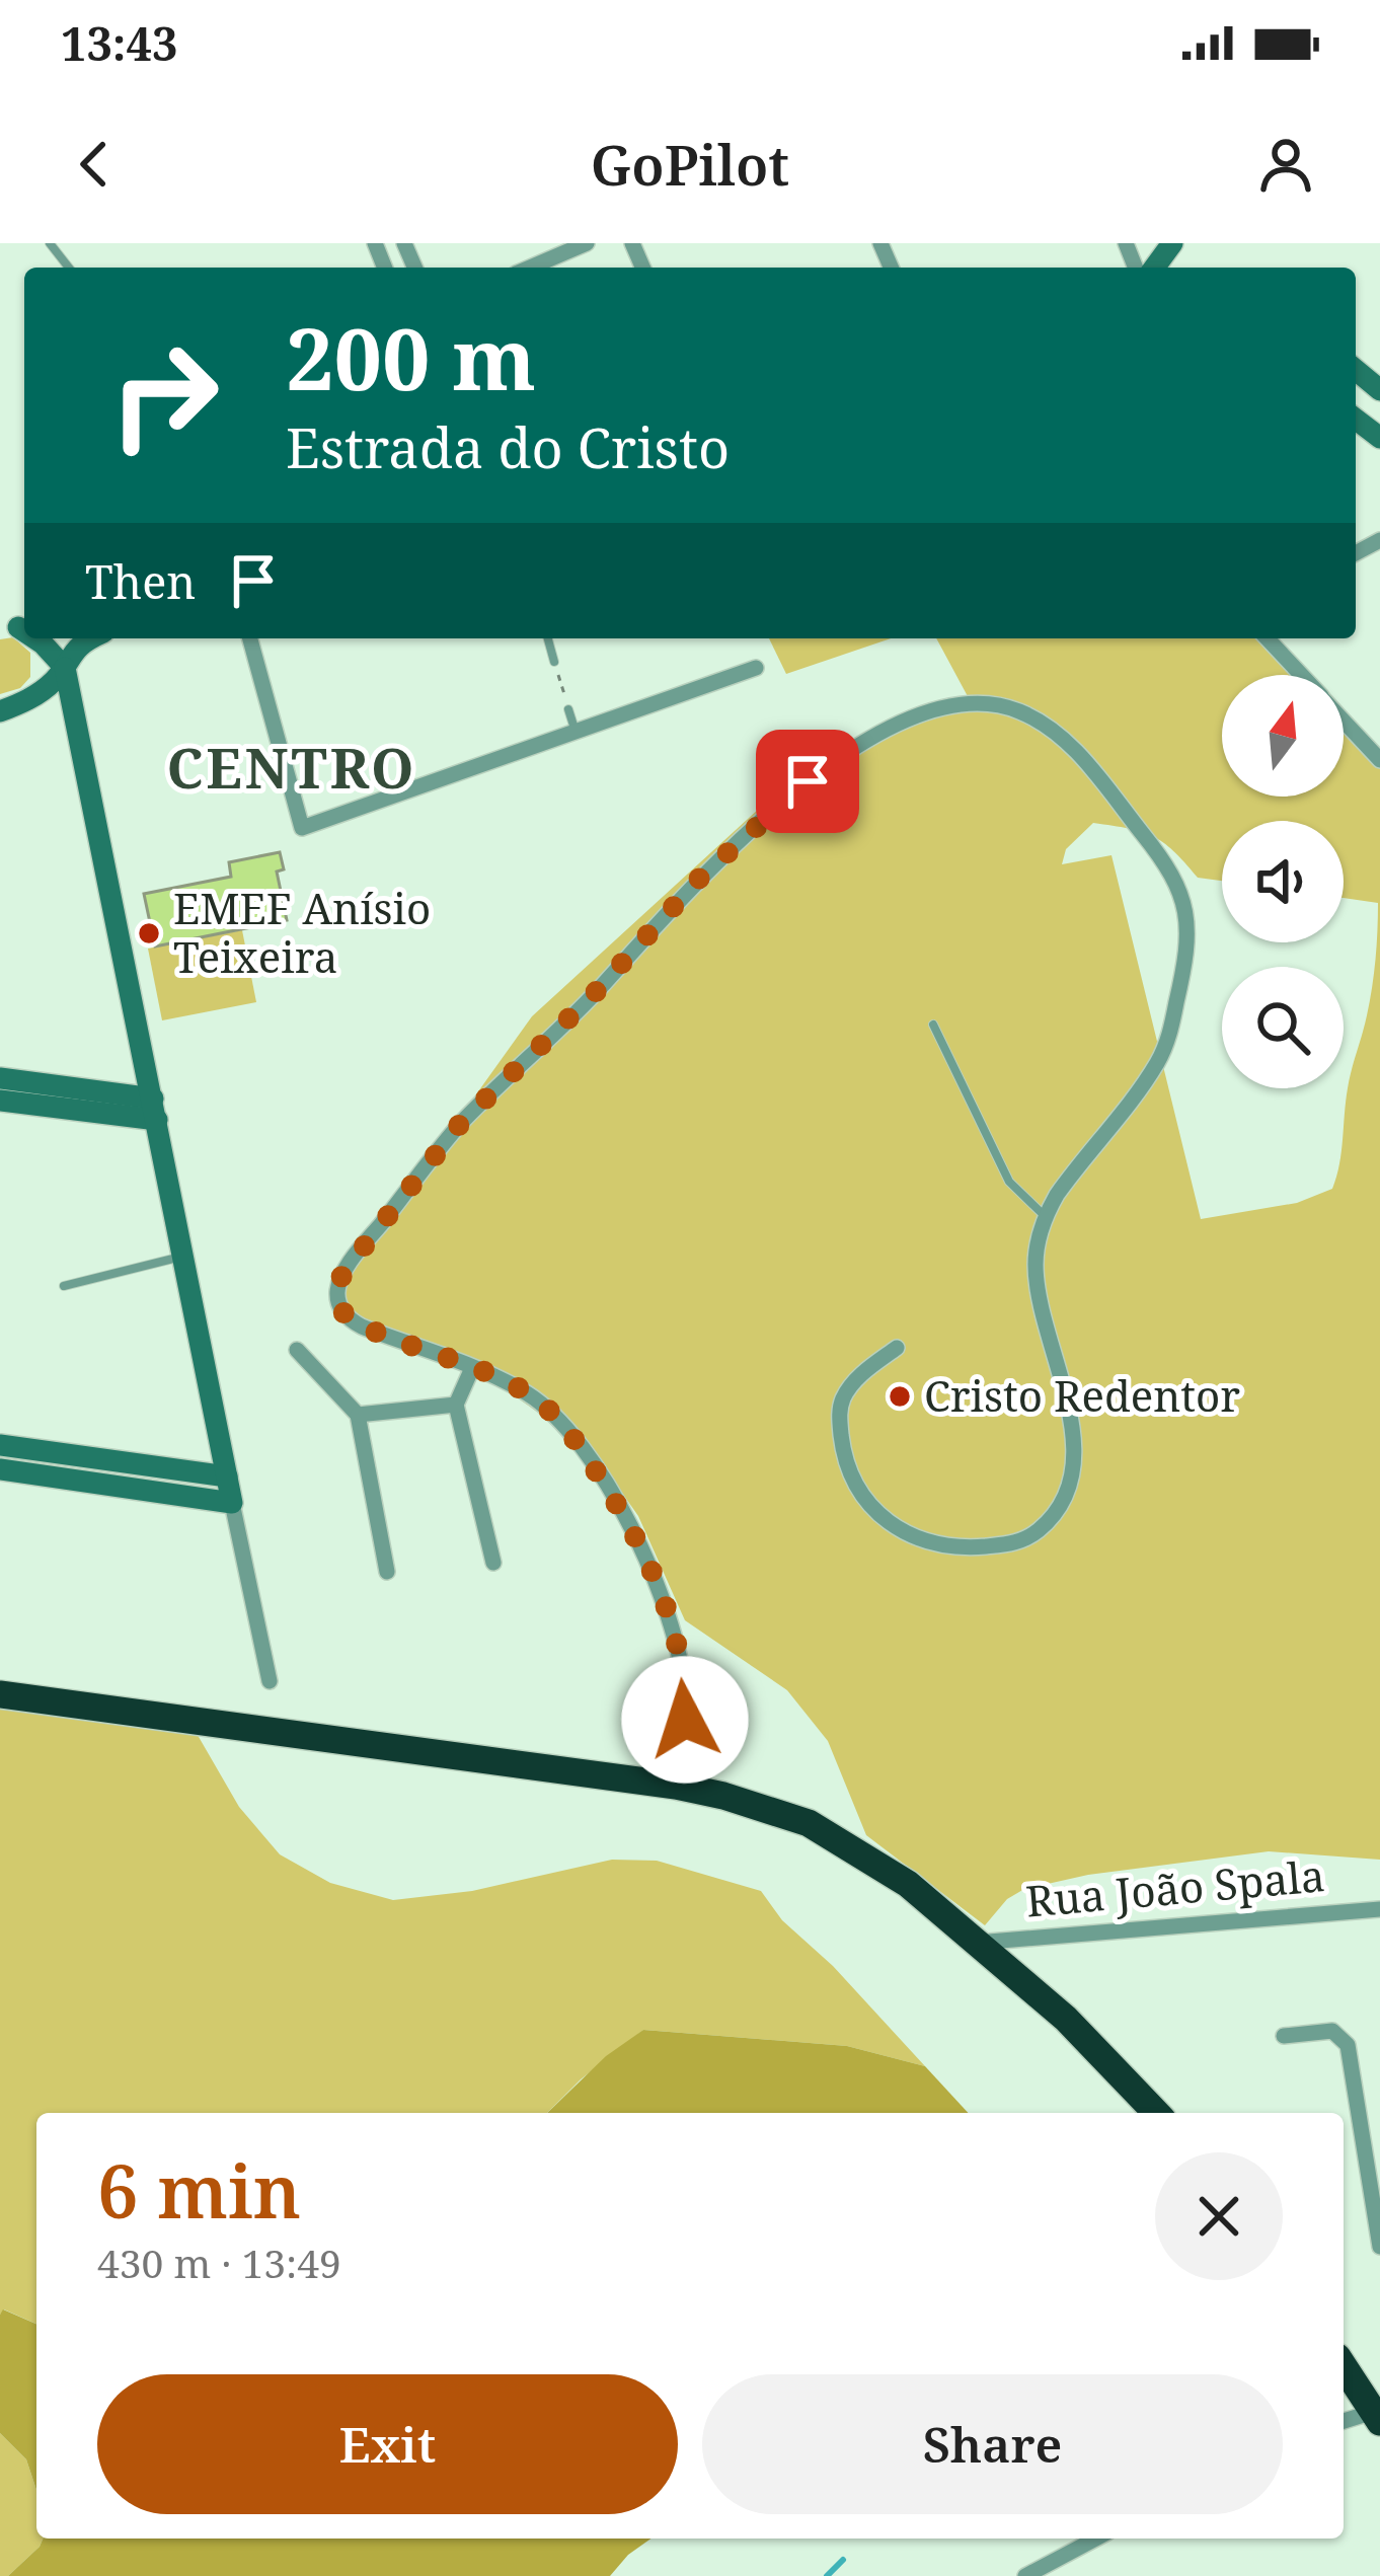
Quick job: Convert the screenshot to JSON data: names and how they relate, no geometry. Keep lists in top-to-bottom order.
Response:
{
  "streets": {
    "street": ["Rua João Spala"]
  },
  "districts": ["CENTRO"],
  "places": ["EMEF Anísio Teixeira", "Cristo Redentor"],
  "north": "top",
  "page": {
    "status": "13:43",
    "header": "GoPilot",
    "turn": ["200 m", "Estrada do Cristo"],
    "then": "Then",
    "heading": ["6 min", "430 m · 13:49"],
    "buttons": ["Exit", "Share"]
  }
}
